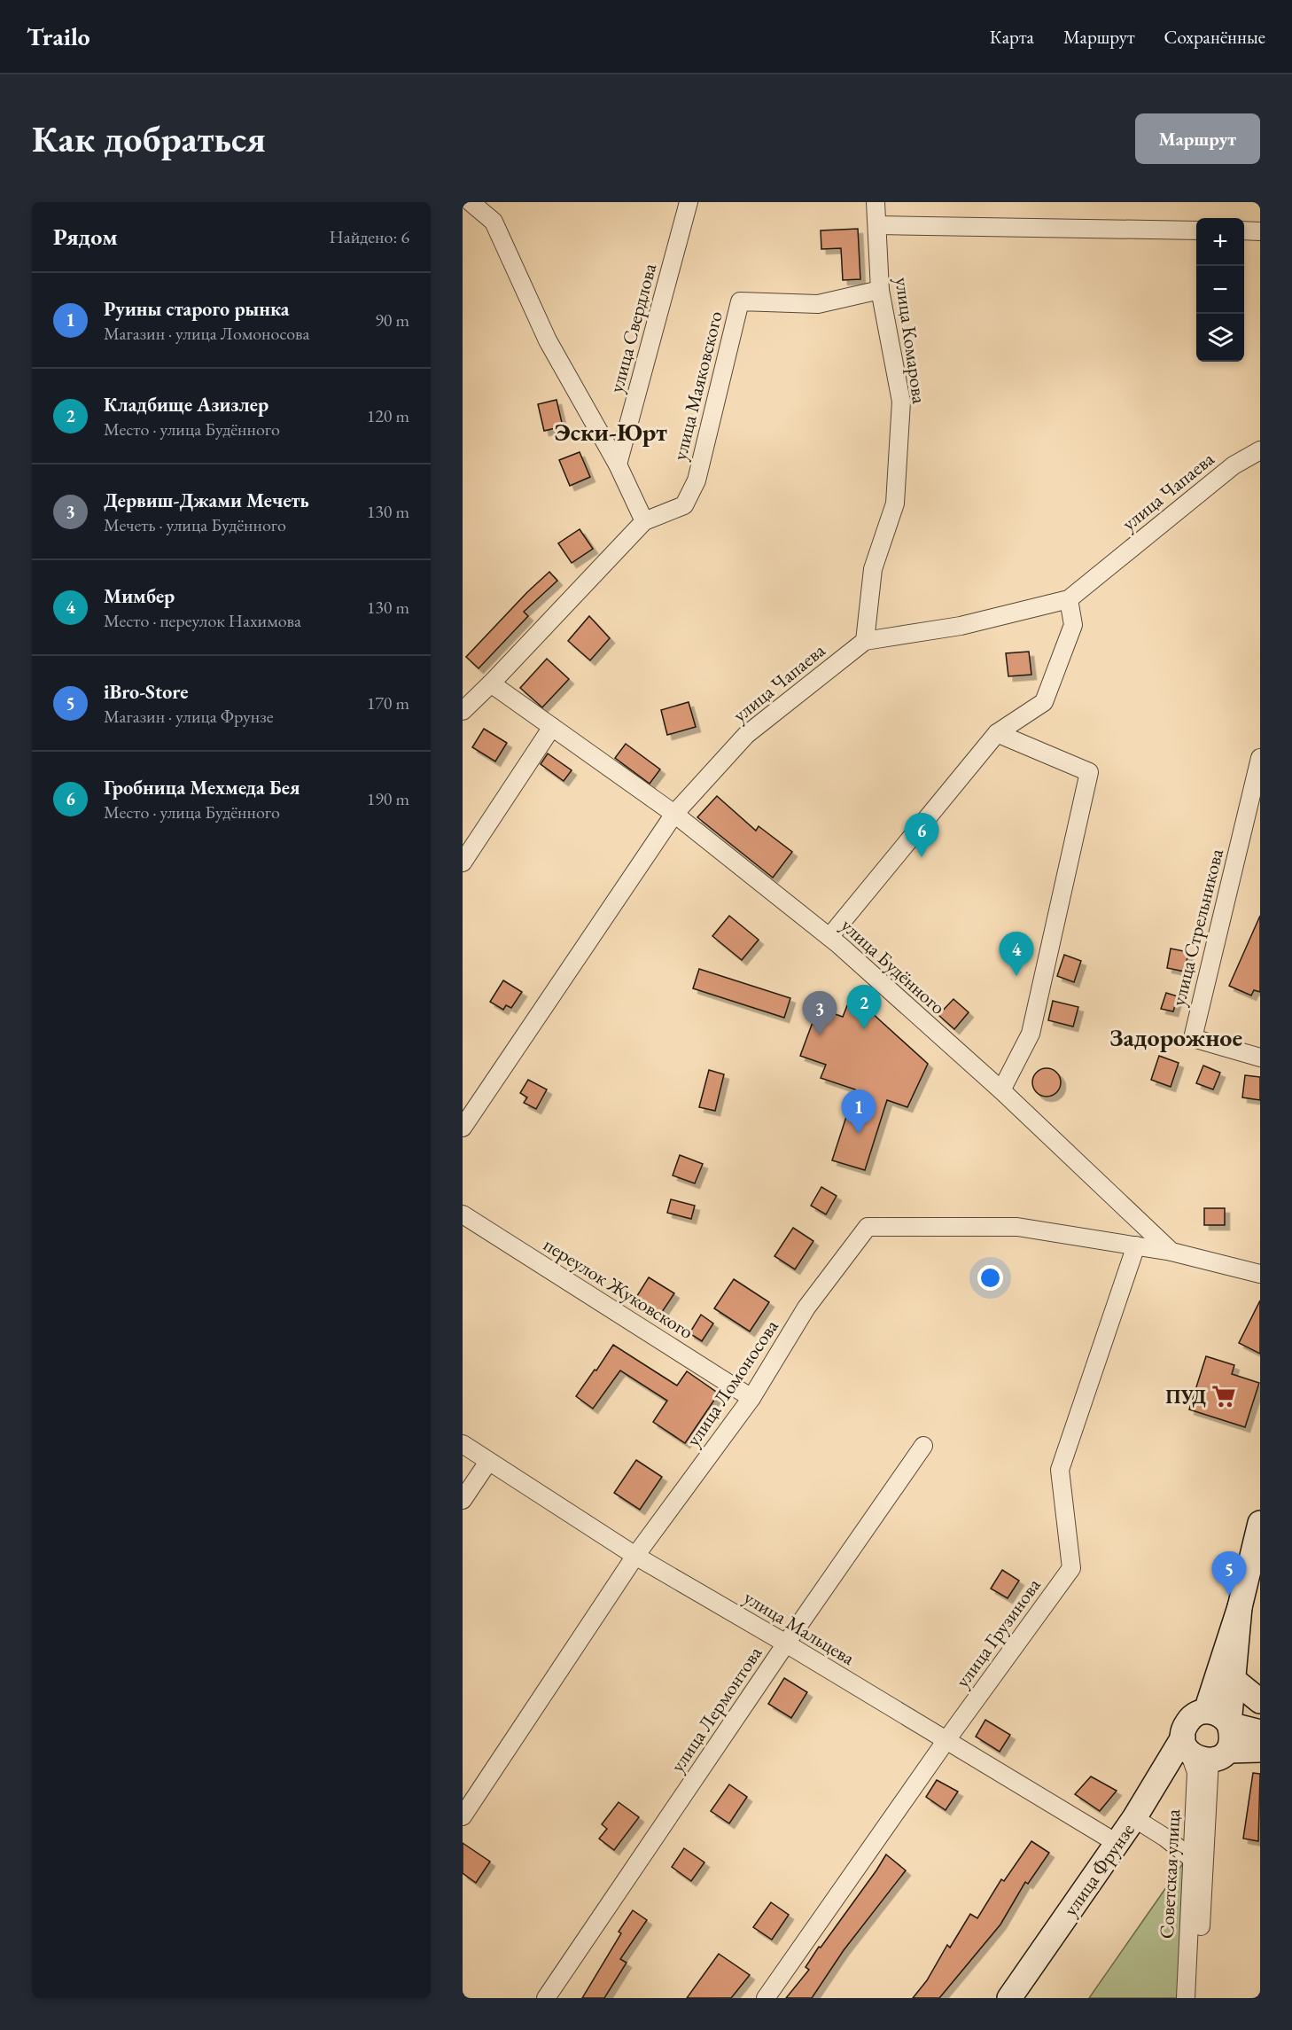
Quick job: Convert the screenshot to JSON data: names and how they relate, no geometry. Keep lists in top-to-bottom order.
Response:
{
  "streets": {
    "main road": ["улица Фрунзе"],
    "street": [
      "улица Свердлова",
      "улица Комарова",
      "улица Маяковского",
      "улица Чапаева",
      "улица Стрельникова",
      "улица Будённого",
      "переулок Жуковского",
      "улица Ломоносова",
      "улица Мальцева",
      "улица Грузинова",
      "улица Лермонтова",
      "Советская улица"
    ]
  },
  "crossings": [
    ["улица Комарова", "улица Маяковского"],
    ["улица Комарова", "улица Чапаева"],
    ["улица Маяковского", "улица Будённого"],
    ["улица Чапаева", "улица Будённого"],
    ["улица Будённого", "улица Ломоносова"],
    ["переулок Жуковского", "улица Ломоносова"],
    ["улица Ломоносова", "улица Мальцева"],
    ["улица Ломоносова", "улица Грузинова"],
    ["улица Мальцева", "улица Грузинова"],
    ["улица Мальцева", "улица Лермонтова"],
    ["улица Мальцева", "улица Фрунзе"],
    ["улица Фрунзе", "Советская улица"]
  ],
  "districts": ["Эски-Юрт", "Задорожное"],
  "places": {
    "supermarket": ["ПУД"]
  },
  "page": {
    "header": "Trailo",
    "nav": ["Карта", "Маршрут", "Сохранённые"],
    "buttons": "Маршрут",
    "title": "Как добраться",
    "heading": ["Рядом", "Найдено: 6"],
    "map_buttons": ["+", "−"],
    "list": [
      {
        "mark": "1",
        "name": "Руины старого рынка",
        "note": "Магазин · улица Ломоносова",
        "value": "90 m"
      },
      {
        "mark": "2",
        "name": "Кладбище Азизлер",
        "note": "Место · улица Будённого",
        "value": "120 m"
      },
      {
        "mark": "3",
        "name": "Дервиш-Джами Мечеть",
        "note": "Мечеть · улица Будённого",
        "value": "130 m"
      },
      {
        "mark": "4",
        "name": "Мимбер",
        "note": "Место · переулок Нахимова",
        "value": "130 m"
      },
      {
        "mark": "5",
        "name": "iBro-Store",
        "note": "Магазин · улица Фрунзе",
        "value": "170 m"
      },
      {
        "mark": "6",
        "name": "Гробница Мехмеда Бея",
        "note": "Место · улица Будённого",
        "value": "190 m"
      }
    ],
    "pins": [
      "6",
      "4",
      "2",
      "3",
      "1",
      "5"
    ]
  }
}
